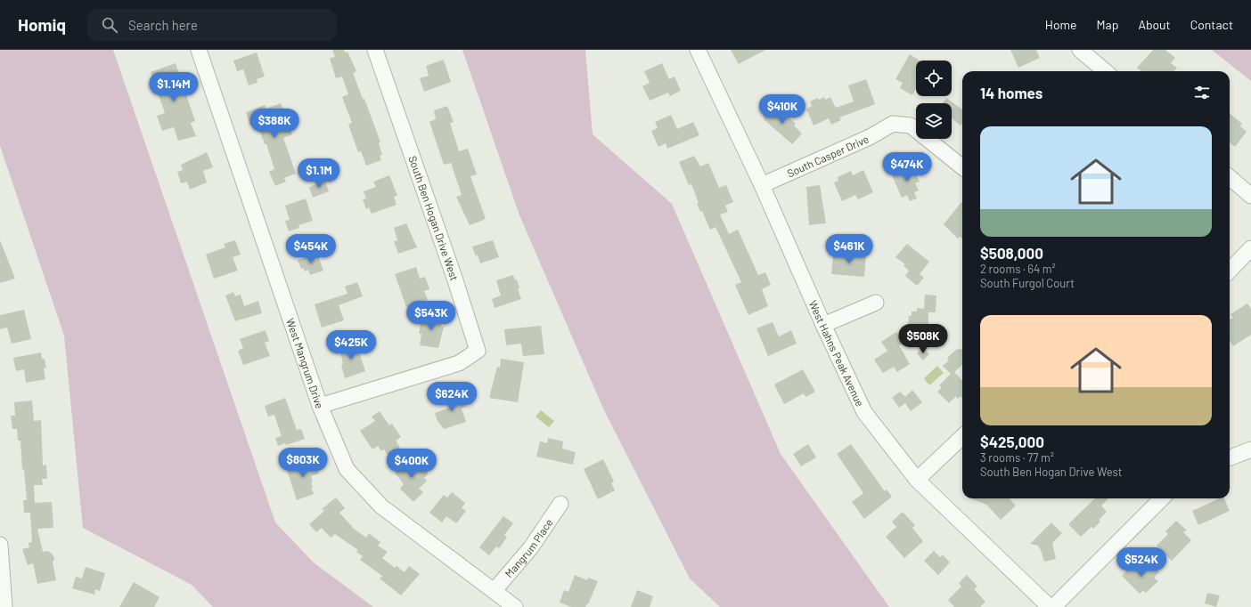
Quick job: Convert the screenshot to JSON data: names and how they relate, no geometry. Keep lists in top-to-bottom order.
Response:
{
  "streets": {
    "street": [
      "South Casper Drive",
      "South Ben Hogan Drive West",
      "West Hahns Peak Avenue",
      "West Mangrum Drive",
      "Mangrum Place"
    ]
  },
  "crossings": [
    ["South Casper Drive", "West Hahns Peak Avenue"],
    ["South Ben Hogan Drive West", "West Mangrum Drive"],
    ["West Mangrum Drive", "Mangrum Place"]
  ],
  "page": {
    "header": "Homiq",
    "search": "Search here",
    "nav": [
      "Home",
      "Map",
      "About",
      "Contact"
    ],
    "heading": "14 homes",
    "price": [
      "$1.14M",
      "$410K",
      "$388K",
      "$474K",
      "$1.1M",
      "$454K",
      "$461K",
      "$543K",
      "$508K",
      "$425K",
      "$624K",
      "$803K",
      "$400K",
      "$524K"
    ],
    "list": [
      {
        "name": "$508,000",
        "note": "2 rooms · 64 m² · South Furgol Court"
      },
      {
        "name": "$425,000",
        "note": "3 rooms · 77 m² · South Ben Hogan Drive West"
      }
    ]
  }
}
